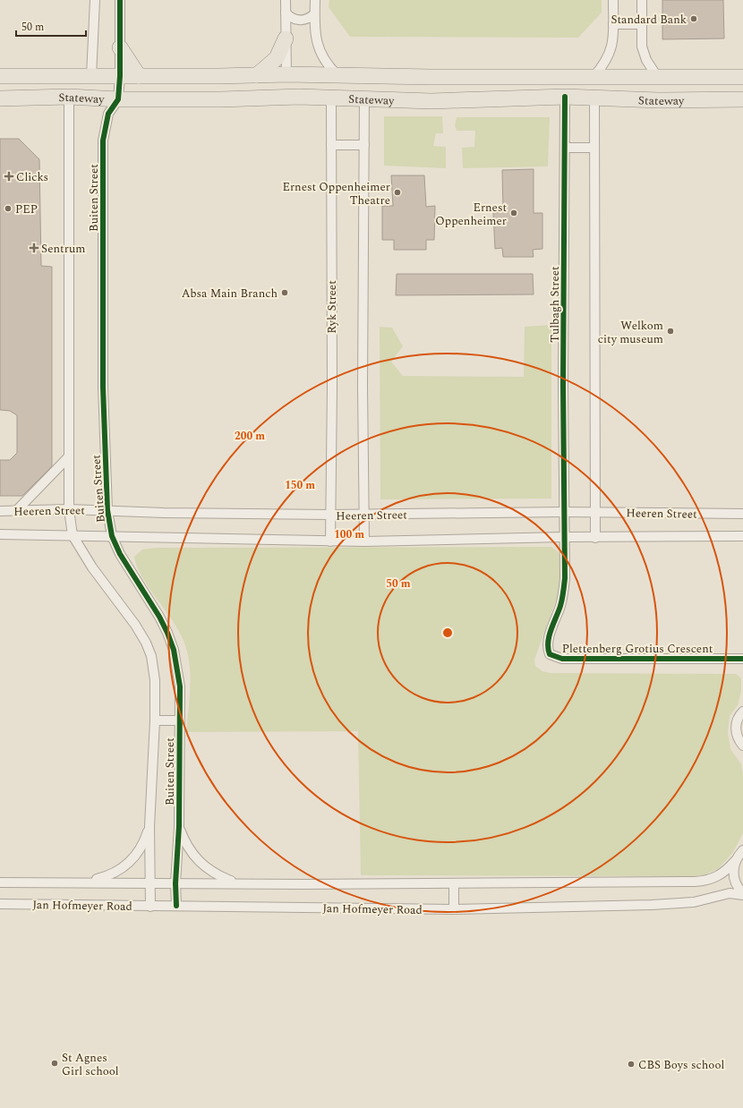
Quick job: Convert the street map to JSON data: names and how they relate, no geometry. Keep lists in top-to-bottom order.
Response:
{
  "streets": {
    "main road": ["Stateway"],
    "street": [
      "Buiten Street",
      "Tulbagh Street",
      "Ryk Street",
      "Heeren Street",
      "Plettenberg Grotius Crescent",
      "Jan Hofmeyer Road"
    ]
  },
  "crossings": [
    ["Stateway", "Buiten Street"],
    ["Stateway", "Tulbagh Street"],
    ["Stateway", "Ryk Street"],
    ["Buiten Street", "Heeren Street"],
    ["Buiten Street", "Jan Hofmeyer Road"],
    ["Tulbagh Street", "Heeren Street"],
    ["Tulbagh Street", "Plettenberg Grotius Crescent"],
    ["Ryk Street", "Heeren Street"],
    ["Heeren Street", "Plettenberg Grotius Crescent"]
  ],
  "places": {
    "other": [
      "Standard Bank",
      "Ernest Oppenheimer Theatre",
      "PEP",
      "Ernest Oppenheimer",
      "Absa Main Branch",
      "Welkom city museum",
      "St Agnes Girl school",
      "CBS Boys school"
    ],
    "health": ["Clicks", "Sentrum"]
  },
  "scale_bar": "50 m",
  "rings": [
    "200 m",
    "150 m",
    "100 m",
    "50 m"
  ]
}
